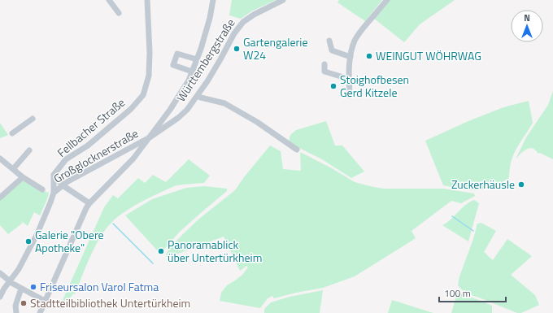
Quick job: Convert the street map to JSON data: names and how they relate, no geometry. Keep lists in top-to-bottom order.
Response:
{
  "streets": {
    "street": ["Württembergstraße", "Fellbacher Straße", "Großglocknerstraße"]
  },
  "crossings": [
    ["Württembergstraße", "Großglocknerstraße"]
  ],
  "places": [
    "Gartengalerie W24",
    "WEINGUT WÖHRWAG",
    "Stoighofbesen Gerd Kitzele",
    "Zuckerhäusle",
    "Galerie \"Obere Apotheke\"",
    "Panoramablick über Untertürkheim",
    "Friseursalon Varol Fatma",
    "Stadtteilbibliothek Untertürkheim"
  ],
  "scale_bar": "100 m",
  "north": "top"
}
